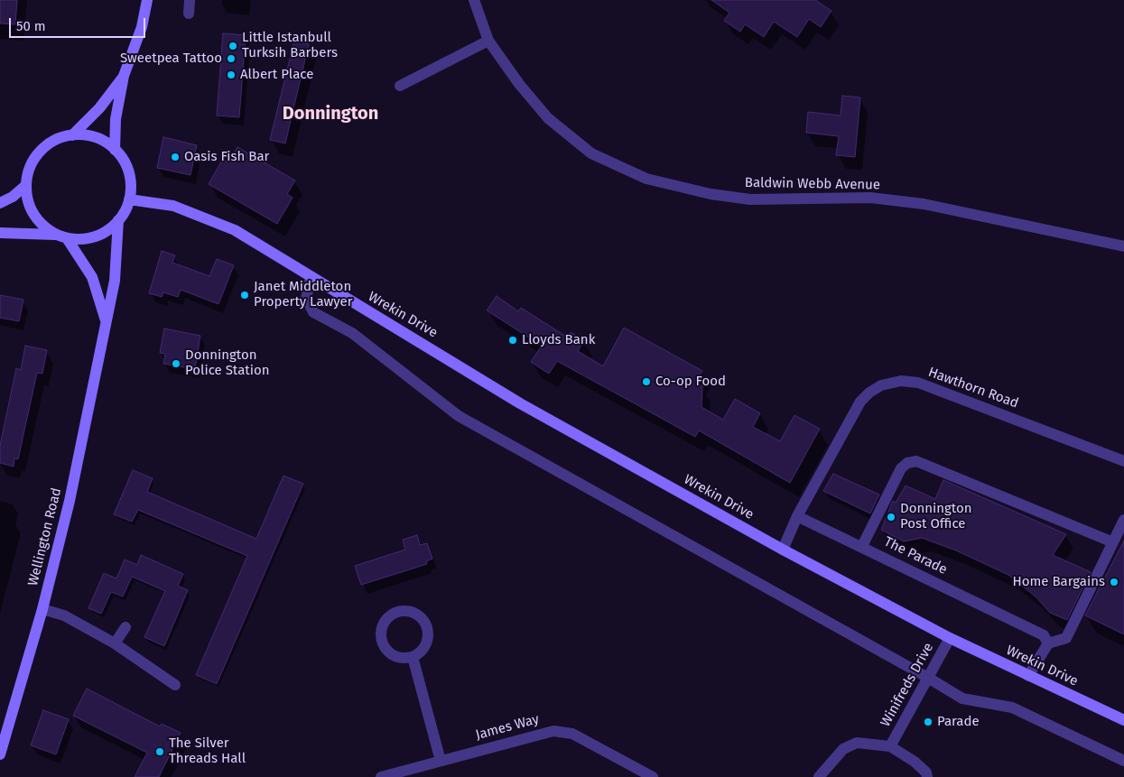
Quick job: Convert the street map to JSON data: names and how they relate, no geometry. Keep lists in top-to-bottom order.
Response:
{
  "streets": {
    "street": [
      "Baldwin Webb Avenue",
      "Wrekin Drive",
      "Hawthorn Road",
      "Wellington Road",
      "The Parade",
      "Winifreds Drive",
      "James Way"
    ]
  },
  "crossings": [
    ["Wrekin Drive", "Wellington Road"],
    ["Wrekin Drive", "Winifreds Drive"],
    ["Hawthorn Road", "The Parade"]
  ],
  "districts": ["Donnington"],
  "places": [
    "Little Istanbull Turksih Barbers",
    "Sweetpea Tattoo",
    "Albert Place",
    "Oasis Fish Bar",
    "Janet Middleton Property Lawyer",
    "Lloyds Bank",
    "Donnington Police Station",
    "Co-op Food",
    "Donnington Post Office",
    "Home Bargains",
    "Parade",
    "The Silver Threads Hall"
  ],
  "scale_bar": "50 m"
}
